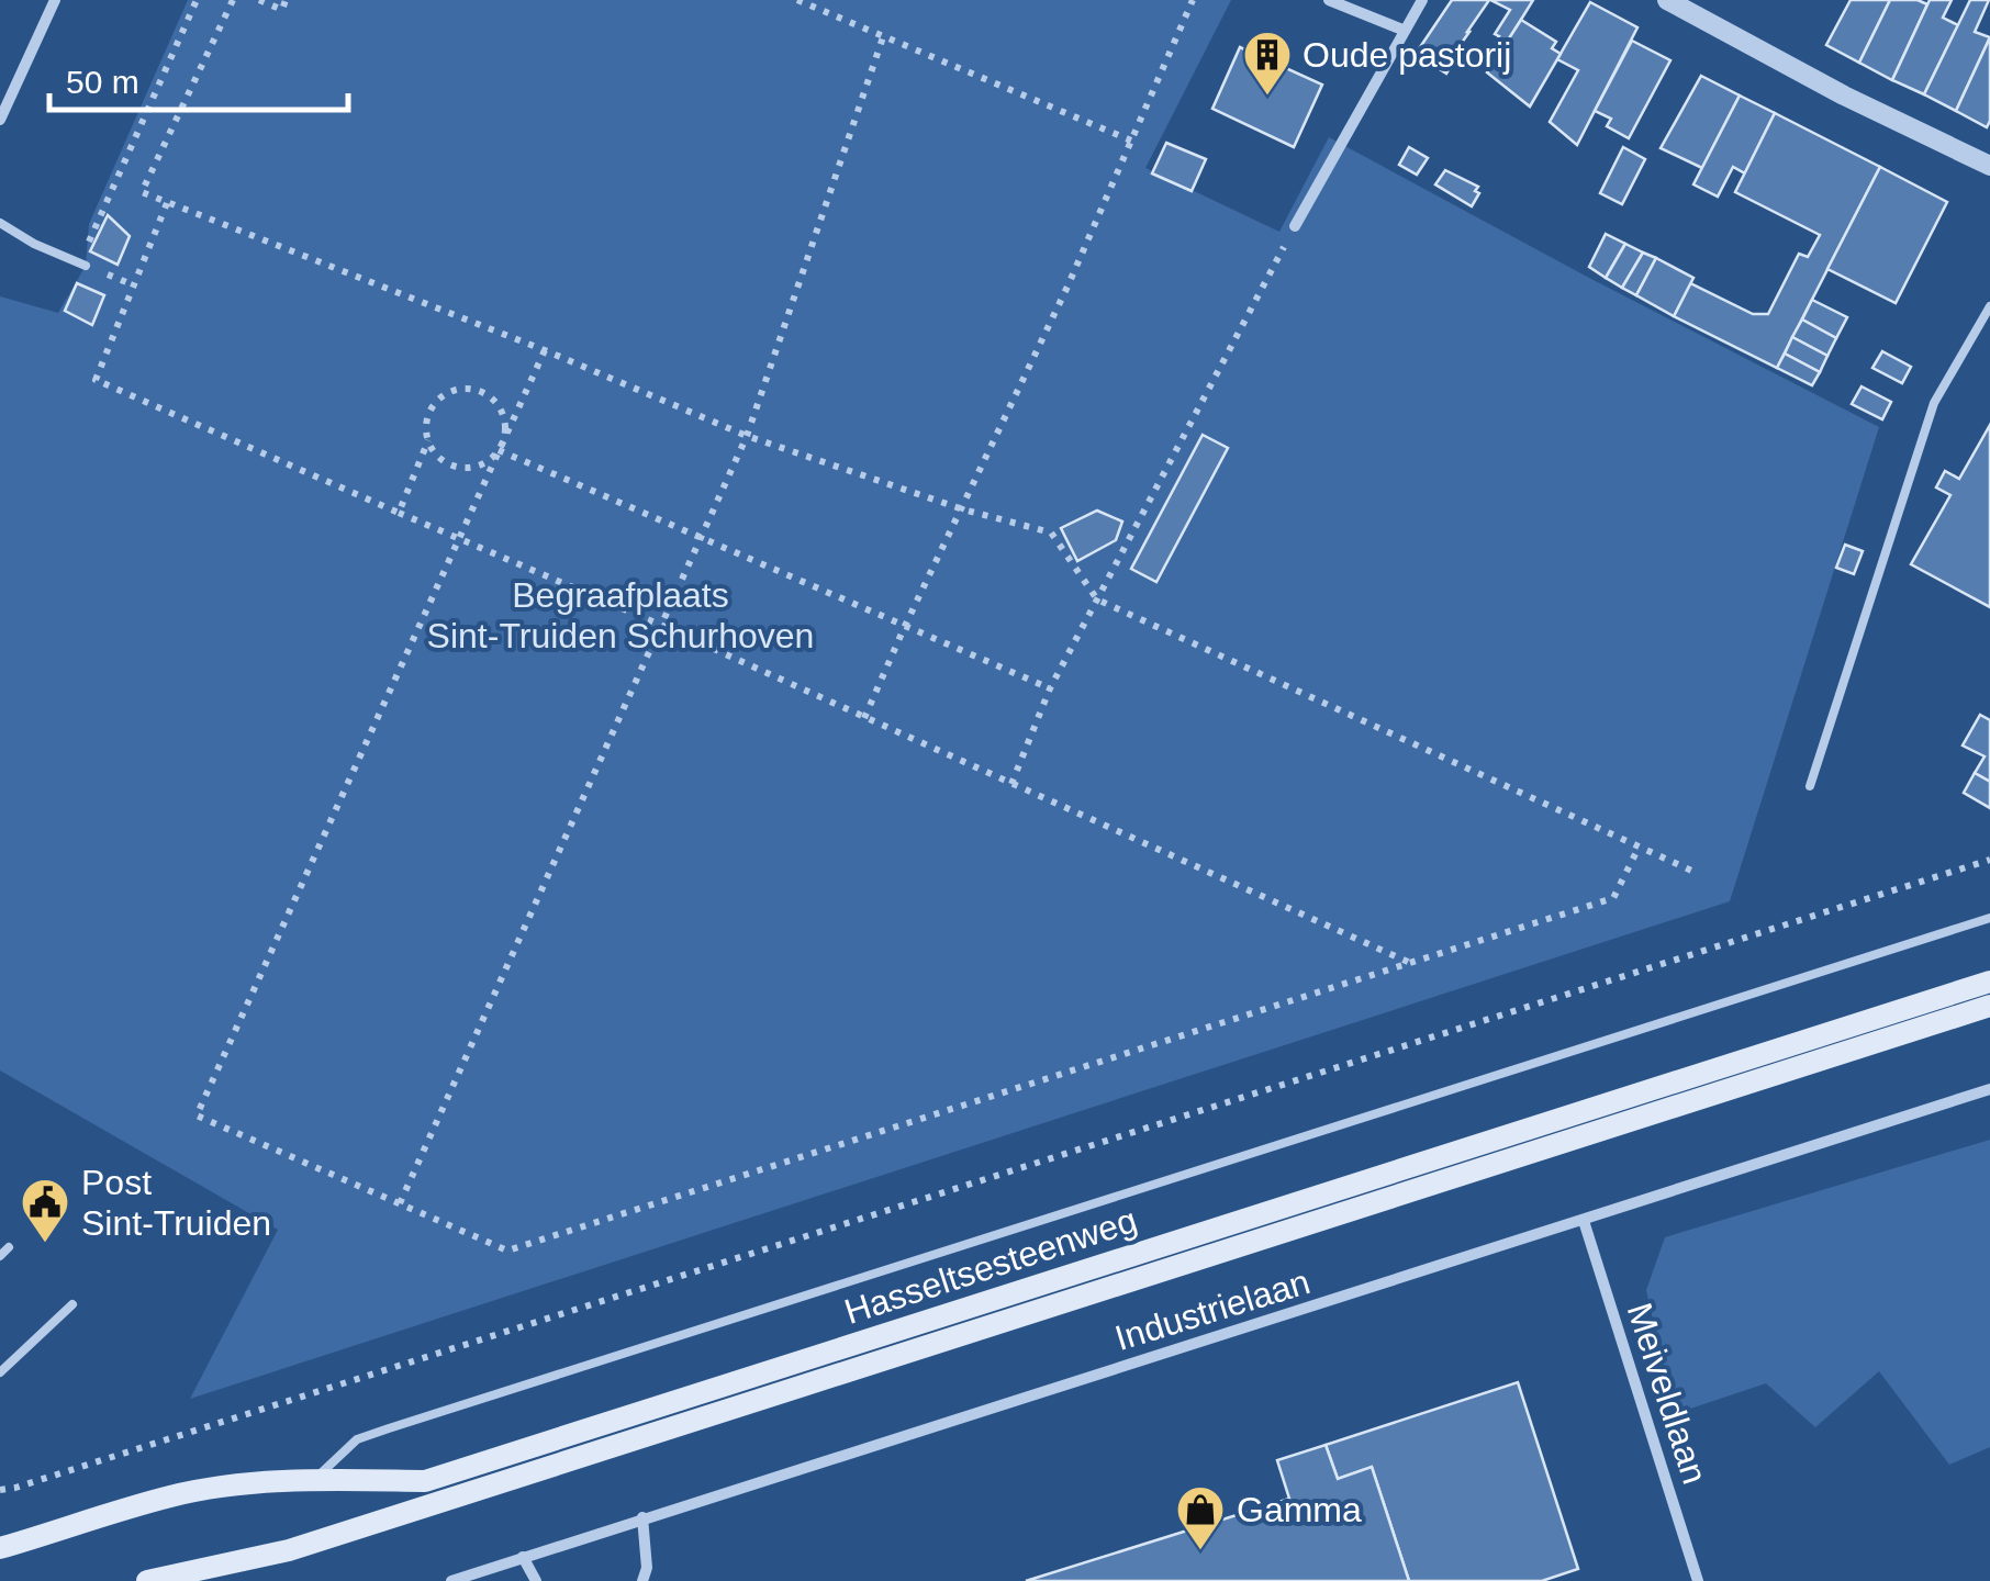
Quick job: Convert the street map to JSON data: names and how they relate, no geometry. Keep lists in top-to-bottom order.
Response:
{
  "streets": {
    "main road": ["Hasseltsesteenweg"],
    "street": ["Industrielaan", "Meiveldlaan"]
  },
  "crossings": [
    ["Industrielaan", "Meiveldlaan"]
  ],
  "parks": ["Begraafplaats Sint-Truiden Schurhoven"],
  "places": {
    "building": ["Oude pastorij"],
    "public building": ["Post Sint-Truiden"],
    "shop": ["Gamma"]
  },
  "scale_bar": "50 m"
}
